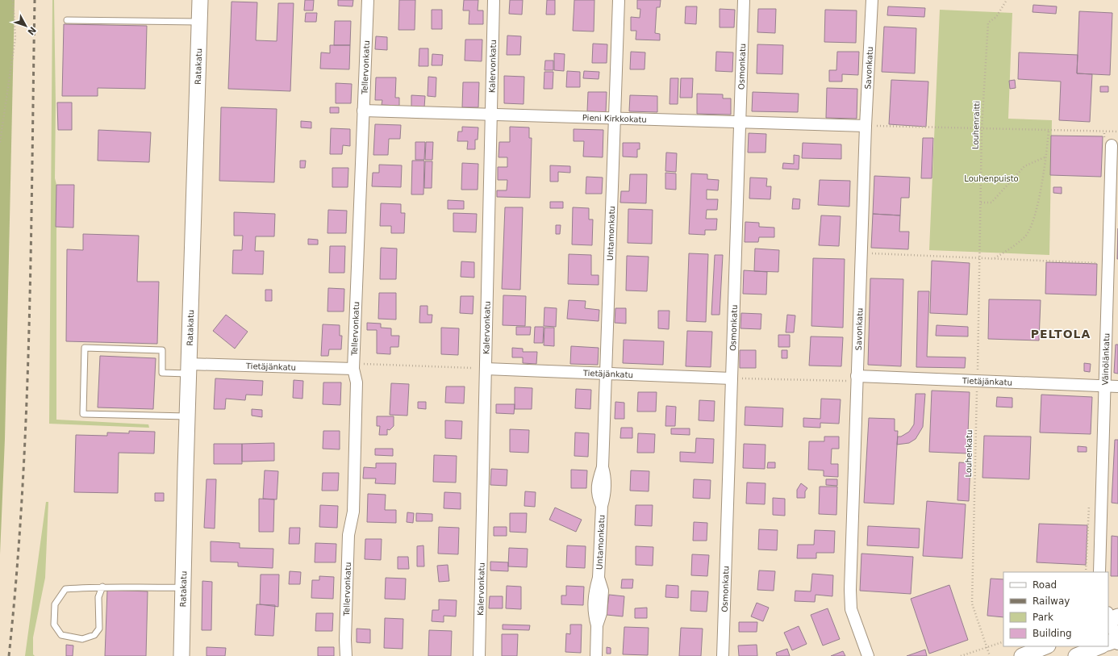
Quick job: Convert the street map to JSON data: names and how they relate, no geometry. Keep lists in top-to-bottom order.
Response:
{
  "streets": {
    "main road": ["Ratakatu"],
    "street": [
      "Tellervonkatu",
      "Kalervonkatu",
      "Osmonkatu",
      "Savonkatu",
      "Pieni Kirkkokatu",
      "Untamonkatu",
      "Väinölänkatu",
      "Tietäjänkatu"
    ],
    "path": ["Louhenraitti", "Louhenkatu"]
  },
  "crossings": [
    ["Ratakatu", "Tietäjänkatu"],
    ["Tellervonkatu", "Pieni Kirkkokatu"],
    ["Tellervonkatu", "Tietäjänkatu"],
    ["Kalervonkatu", "Pieni Kirkkokatu"],
    ["Kalervonkatu", "Tietäjänkatu"],
    ["Osmonkatu", "Pieni Kirkkokatu"],
    ["Osmonkatu", "Tietäjänkatu"],
    ["Savonkatu", "Pieni Kirkkokatu"],
    ["Savonkatu", "Tietäjänkatu"],
    ["Pieni Kirkkokatu", "Untamonkatu"],
    ["Louhenraitti", "Louhenkatu"],
    ["Untamonkatu", "Tietäjänkatu"],
    ["Väinölänkatu", "Tietäjänkatu"],
    ["Tietäjänkatu", "Louhenkatu"]
  ],
  "districts": ["PELTOLA"],
  "parks": ["Louhenpuisto"],
  "legend": [
    "Road",
    "Railway",
    "Park",
    "Building"
  ],
  "north": "bottom right"
}
